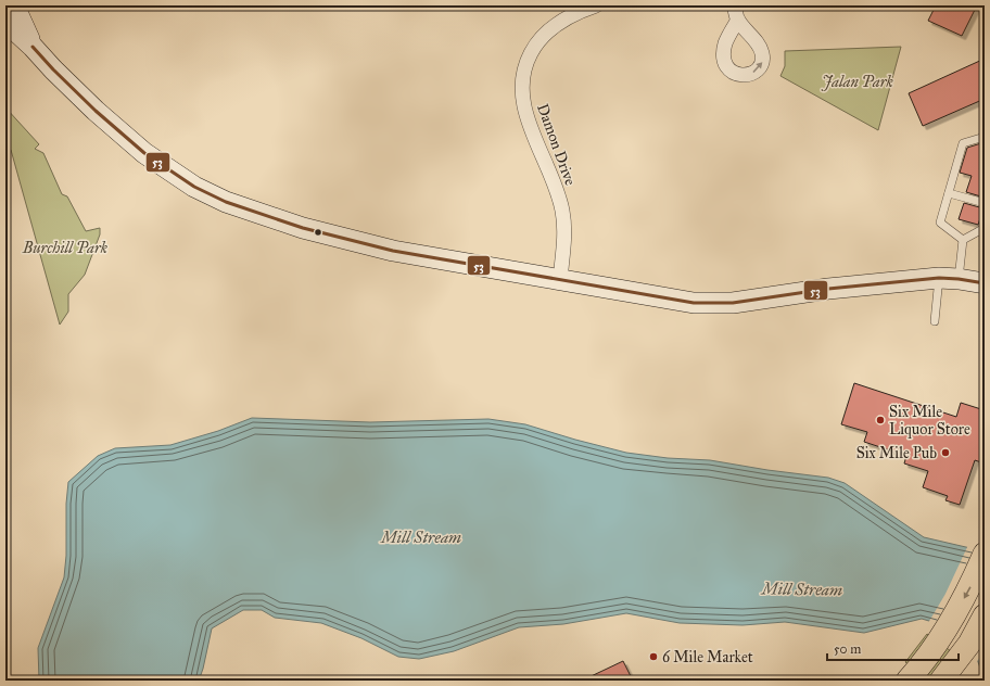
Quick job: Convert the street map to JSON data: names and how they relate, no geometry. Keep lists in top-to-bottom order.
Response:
{
  "streets": {
    "street": ["Damon Drive"]
  },
  "water": ["Mill Stream"],
  "parks": ["Jalan Park", "Burchill Park"],
  "places": ["Six Mile Liquor Store", "Six Mile Pub", "6 Mile Market"],
  "lines": ["transit line 53"],
  "scale_bar": "50 m"
}
